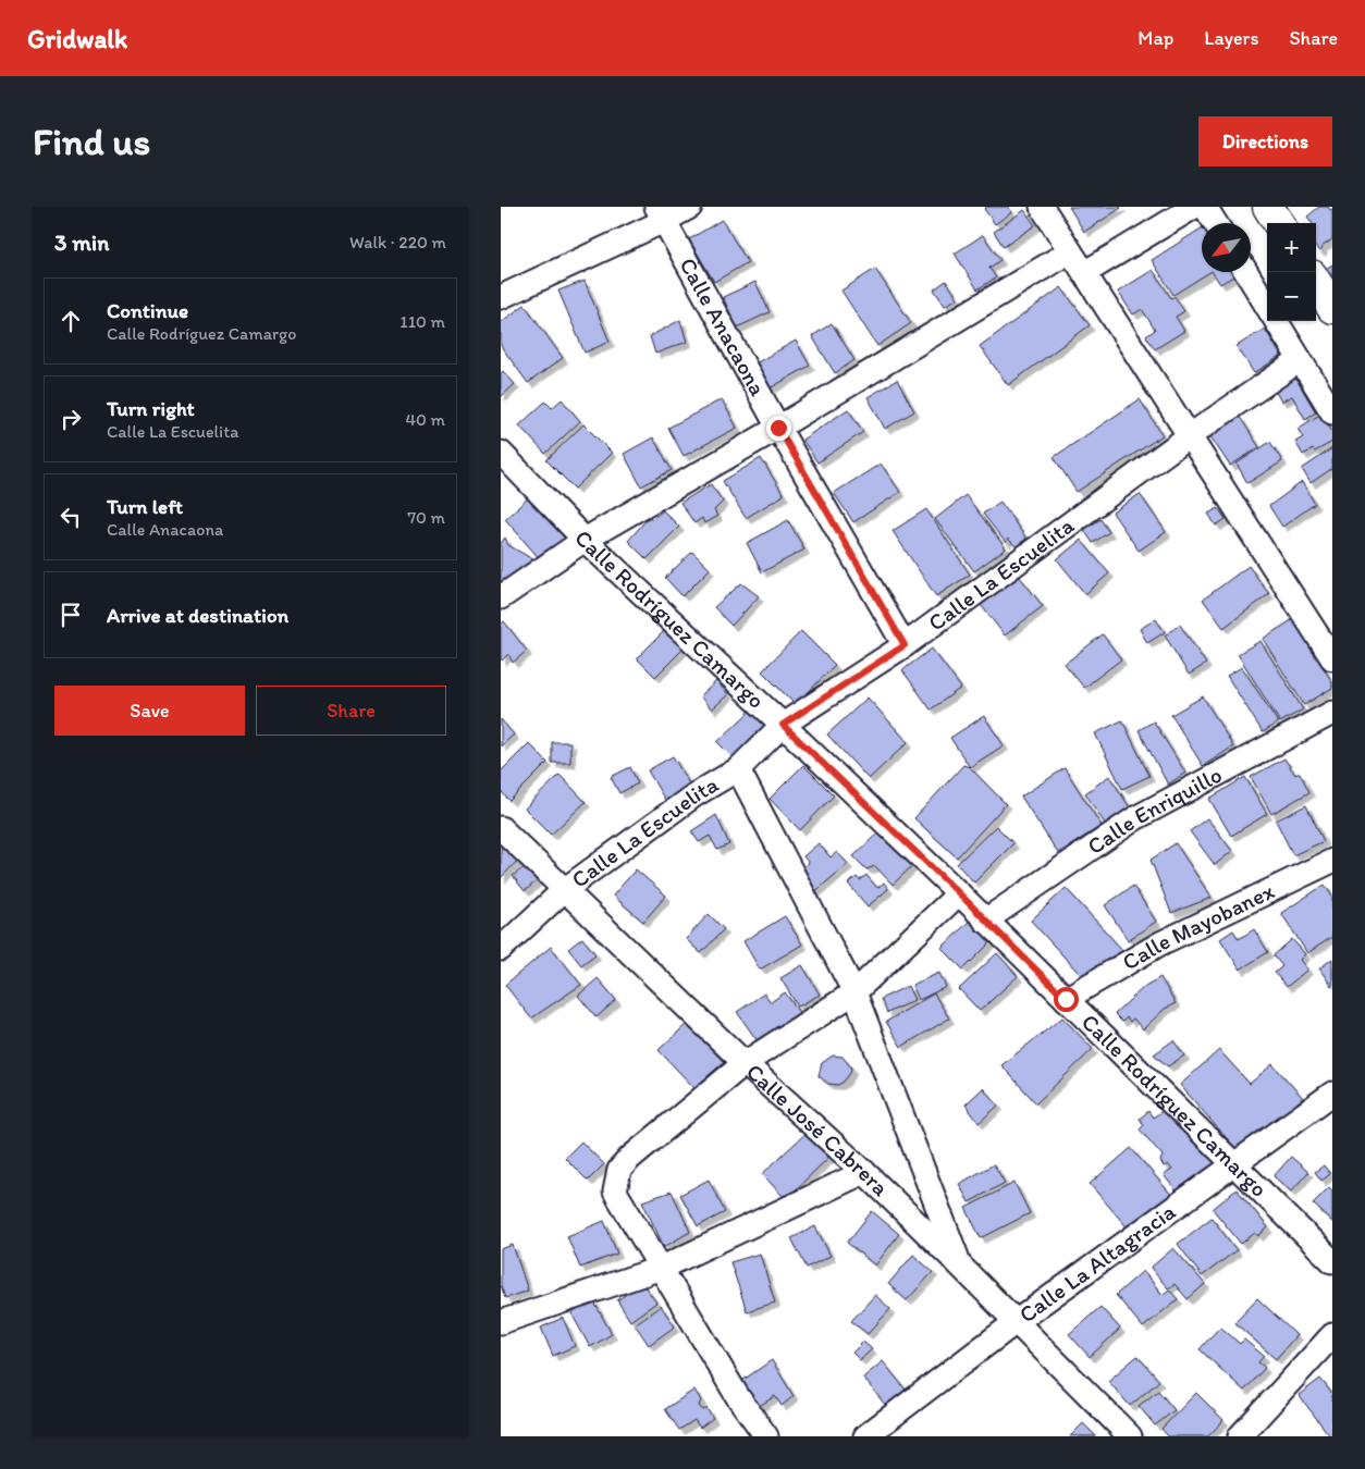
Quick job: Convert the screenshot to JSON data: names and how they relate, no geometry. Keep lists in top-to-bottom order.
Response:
{
  "streets": {
    "street": [
      "Calle Anacaona",
      "Calle La Escuelita",
      "Calle Rodríguez Camargo",
      "Calle Enriquillo",
      "Calle Mayobanex",
      "Calle José Cabrera",
      "Calle La Altagracia"
    ]
  },
  "crossings": [
    ["Calle Anacaona", "Calle La Escuelita"],
    ["Calle La Escuelita", "Calle Rodríguez Camargo"],
    ["Calle La Escuelita", "Calle José Cabrera"],
    ["Calle Rodríguez Camargo", "Calle Enriquillo"],
    ["Calle Rodríguez Camargo", "Calle Mayobanex"],
    ["Calle Rodríguez Camargo", "Calle La Altagracia"],
    ["Calle José Cabrera", "Calle La Altagracia"]
  ],
  "north": "bottom left",
  "page": {
    "header": "Gridwalk",
    "nav": ["Map", "Layers", "Share"],
    "buttons": [
      "Directions",
      ["Save", "Share"]
    ],
    "title": "Find us",
    "heading": ["3 min", "Walk · 220 m"],
    "map_buttons": ["+", "−"],
    "list": [
      ["Continue", "Calle Rodríguez Camargo", "110 m"],
      ["Turn right", "Calle La Escuelita", "40 m"],
      ["Turn left", "Calle Anacaona", "70 m"],
      "Arrive at destination"
    ]
  }
}
